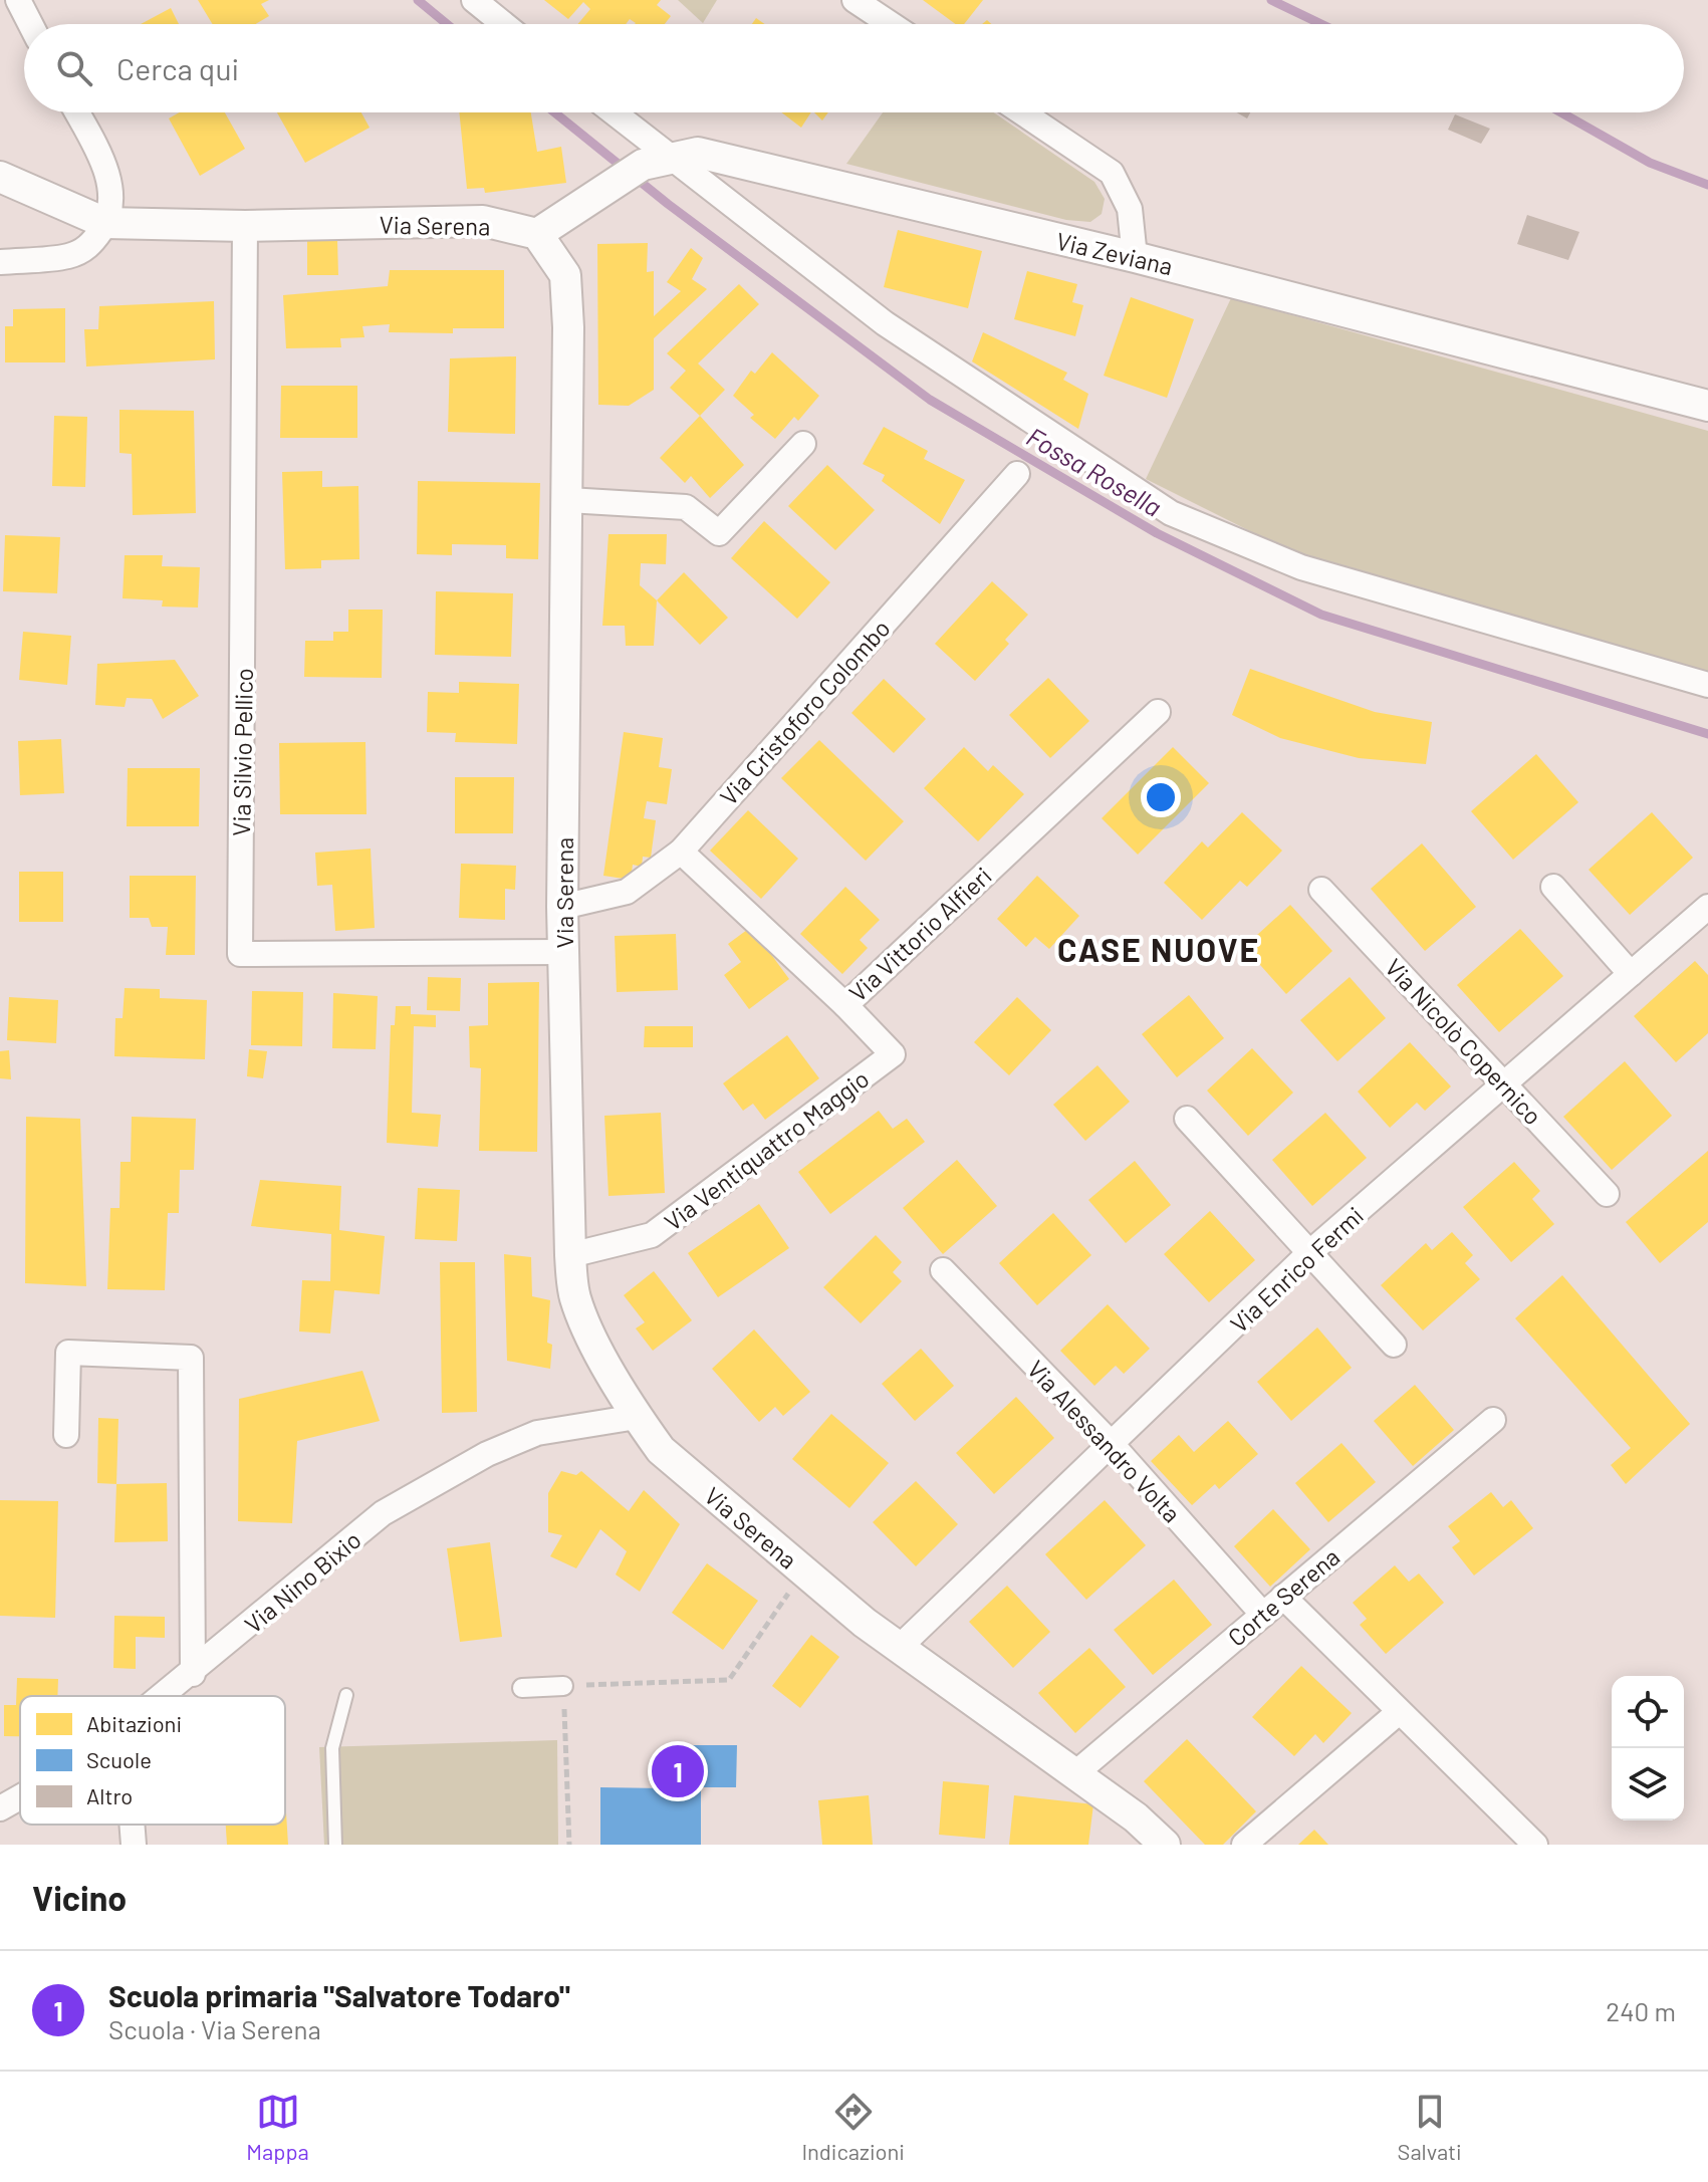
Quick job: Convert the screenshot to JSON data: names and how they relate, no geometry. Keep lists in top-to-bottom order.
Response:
{
  "streets": {
    "street": [
      "Via Serena",
      "Via Zeviana",
      "Via Cristoforo Colombo",
      "Via Silvio Pellico",
      "Via Vittorio Alfieri",
      "Via Nicolò Copernico",
      "Via Ventiquattro Maggio",
      "Via Enrico Fermi",
      "Via Alessandro Volta",
      "Via Nino Bixio",
      "Corte Serena"
    ]
  },
  "crossings": [
    ["Via Serena", "Via Cristoforo Colombo"],
    ["Via Serena", "Via Silvio Pellico"],
    ["Via Serena", "Via Ventiquattro Maggio"],
    ["Via Serena", "Via Enrico Fermi"],
    ["Via Serena", "Via Nino Bixio"],
    ["Via Serena", "Corte Serena"],
    ["Via Cristoforo Colombo", "Via Vittorio Alfieri"],
    ["Via Vittorio Alfieri", "Via Ventiquattro Maggio"],
    ["Via Nicolò Copernico", "Via Enrico Fermi"],
    ["Via Enrico Fermi", "Via Alessandro Volta"],
    ["Via Alessandro Volta", "Corte Serena"]
  ],
  "districts": ["CASE NUOVE"],
  "water": ["Fossa Rosella"],
  "legend": ["Abitazioni", "Scuole", "Altro"],
  "page": {
    "search": "Cerca qui",
    "pins": "1",
    "heading": "Vicino",
    "list": [
      {
        "mark": "1",
        "name": "Scuola primaria \"Salvatore Todaro\"",
        "note": "Scuola · Via Serena",
        "value": "240 m"
      }
    ],
    "nav": ["Mappa", "Indicazioni", "Salvati"]
  }
}
